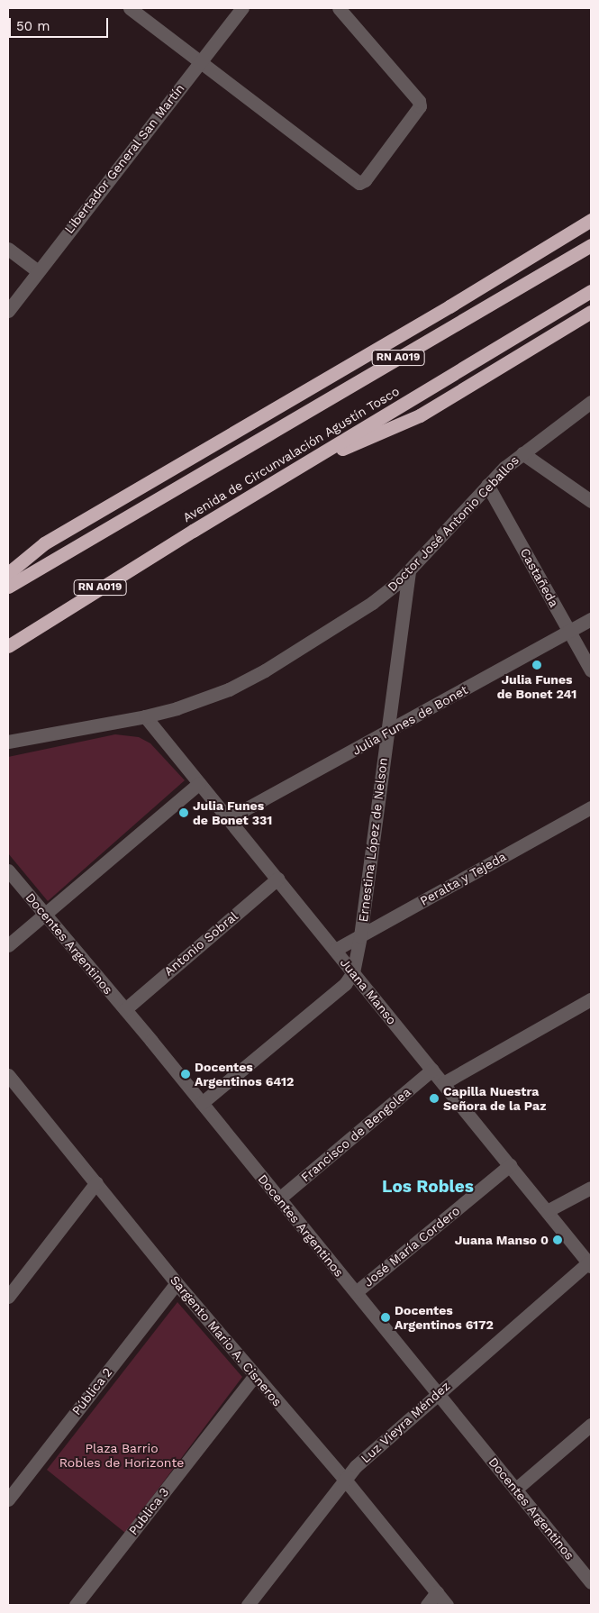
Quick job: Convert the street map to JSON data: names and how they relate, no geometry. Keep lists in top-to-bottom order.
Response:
{
  "streets": {
    "highway": ["RN A019", "Avenida de Circunvalación Agustín Tosco"],
    "street": [
      "Libertador General San Martín",
      "Doctor José Antonio Ceballos",
      "Castañeda",
      "Julia Funes de Bonet",
      "Ernestina López de Nelson",
      "Peralta y Tejeda",
      "Docentes Argentinos",
      "Antonio Sobral",
      "Juana Manso",
      "Francisco de Bengolea",
      "José María Cordero",
      "Sargento Mario A. Cisneros",
      "Pública 2",
      "Luz Vieyra Méndez",
      "Publica 3"
    ]
  },
  "crossings": [
    ["Doctor José Antonio Ceballos", "Castañeda"],
    ["Doctor José Antonio Ceballos", "Ernestina López de Nelson"],
    ["Doctor José Antonio Ceballos", "Juana Manso"],
    ["Castañeda", "Julia Funes de Bonet"],
    ["Julia Funes de Bonet", "Ernestina López de Nelson"],
    ["Julia Funes de Bonet", "Juana Manso"],
    ["Ernestina López de Nelson", "Peralta y Tejeda"],
    ["Ernestina López de Nelson", "Juana Manso"],
    ["Peralta y Tejeda", "Juana Manso"],
    ["Docentes Argentinos", "Antonio Sobral"],
    ["Docentes Argentinos", "Francisco de Bengolea"],
    ["Docentes Argentinos", "José María Cordero"],
    ["Docentes Argentinos", "Luz Vieyra Méndez"],
    ["Antonio Sobral", "Juana Manso"],
    ["Juana Manso", "Francisco de Bengolea"],
    ["Juana Manso", "José María Cordero"],
    ["Juana Manso", "Luz Vieyra Méndez"],
    ["Sargento Mario A. Cisneros", "Pública 2"],
    ["Sargento Mario A. Cisneros", "Luz Vieyra Méndez"],
    ["Sargento Mario A. Cisneros", "Publica 3"]
  ],
  "districts": ["Los Robles"],
  "parks": ["Plaza Barrio Robles de Horizonte"],
  "places": [
    "Julia Funes de Bonet 241",
    "Julia Funes de Bonet 331",
    "Docentes Argentinos 6412",
    "Capilla Nuestra Señora de la Paz",
    "Juana Manso 0",
    "Docentes Argentinos 6172"
  ],
  "scale_bar": "50 m"
}
